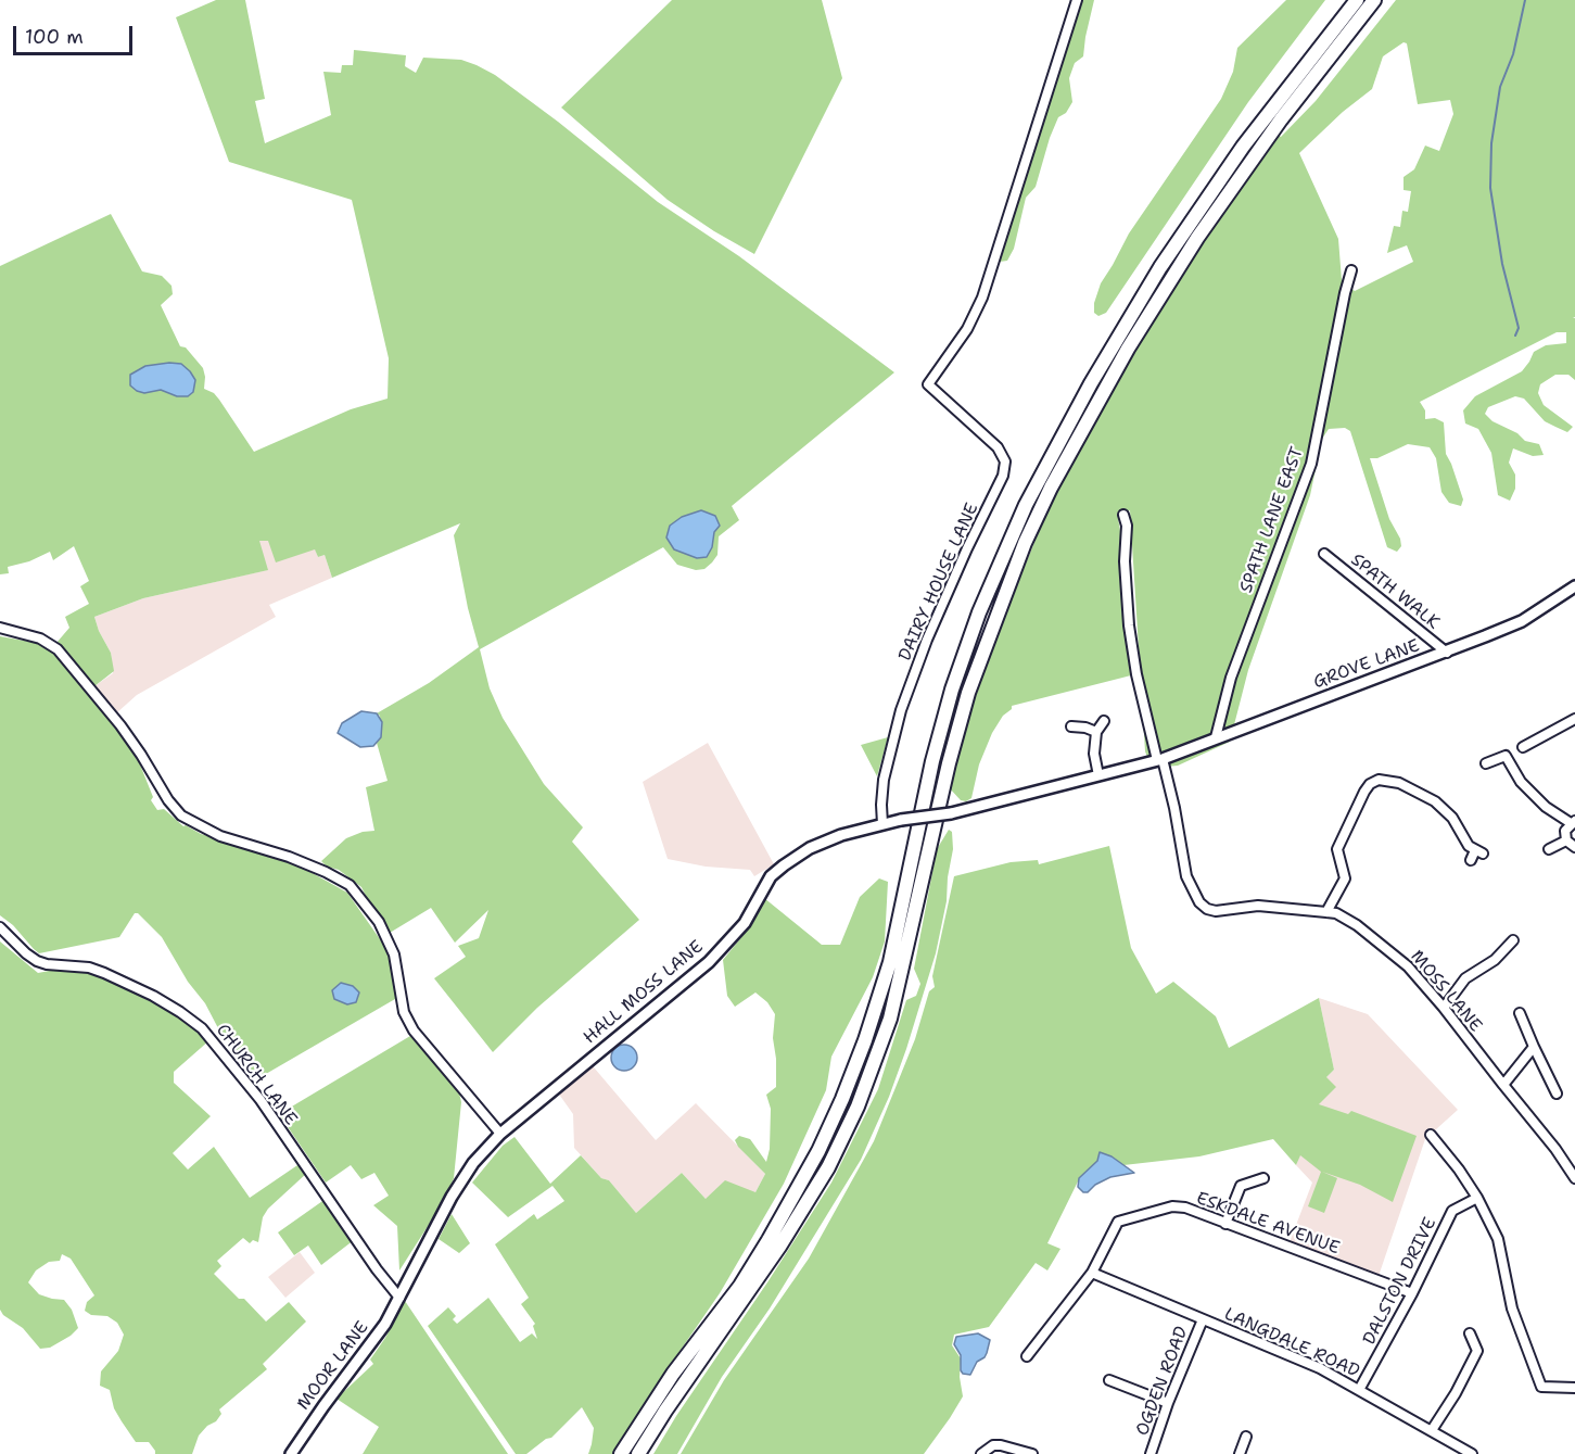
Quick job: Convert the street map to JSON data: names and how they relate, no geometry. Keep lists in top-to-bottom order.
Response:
{
  "streets": {
    "street": [
      "SPATH LANE EAST",
      "DAIRY HOUSE LANE",
      "SPATH WALK",
      "GROVE LANE",
      "MOSS LANE",
      "HALL MOSS LANE",
      "CHURCH LANE",
      "ESKDALE AVENUE",
      "DALSTON DRIVE",
      "LANGDALE ROAD",
      "MOOR LANE",
      "OGDEN ROAD"
    ]
  },
  "crossings": [
    ["SPATH LANE EAST", "GROVE LANE"],
    ["DAIRY HOUSE LANE", "HALL MOSS LANE"],
    ["SPATH WALK", "GROVE LANE"],
    ["GROVE LANE", "MOSS LANE"],
    ["GROVE LANE", "HALL MOSS LANE"],
    ["MOSS LANE", "HALL MOSS LANE"],
    ["HALL MOSS LANE", "CHURCH LANE"],
    ["HALL MOSS LANE", "MOOR LANE"],
    ["CHURCH LANE", "MOOR LANE"],
    ["ESKDALE AVENUE", "DALSTON DRIVE"],
    ["ESKDALE AVENUE", "LANGDALE ROAD"],
    ["DALSTON DRIVE", "LANGDALE ROAD"],
    ["LANGDALE ROAD", "OGDEN ROAD"]
  ],
  "scale_bar": "100 m"
}
